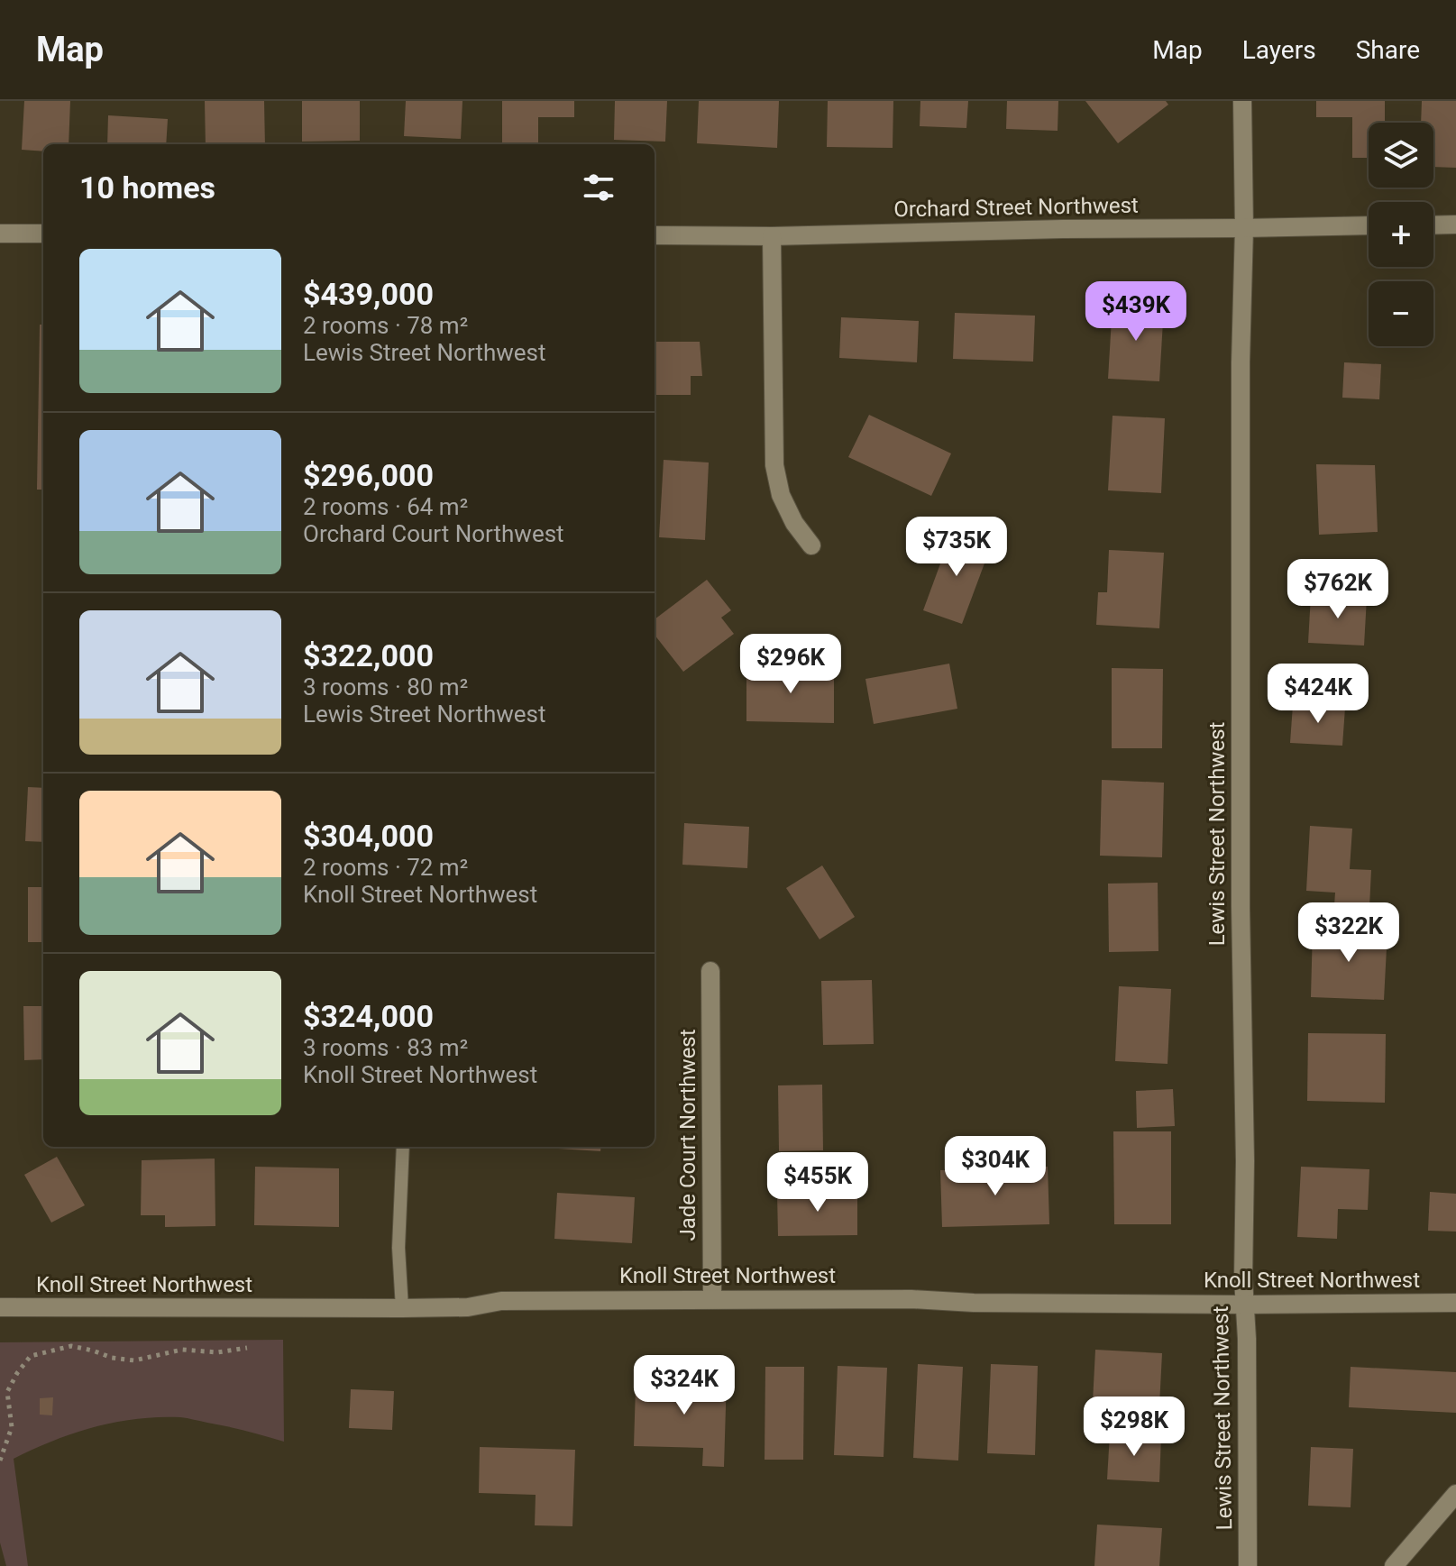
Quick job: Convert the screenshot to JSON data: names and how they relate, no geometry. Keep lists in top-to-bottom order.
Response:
{
  "streets": {
    "street": [
      "Orchard Street Northwest",
      "Lewis Street Northwest",
      "Jade Court Northwest",
      "Knoll Street Northwest"
    ]
  },
  "crossings": [
    ["Orchard Street Northwest", "Lewis Street Northwest"],
    ["Lewis Street Northwest", "Knoll Street Northwest"],
    ["Jade Court Northwest", "Knoll Street Northwest"]
  ],
  "page": {
    "header": "Map",
    "nav": ["Map", "Layers", "Share"],
    "map_buttons": ["+", "−"],
    "heading": "10 homes",
    "list": [
      {
        "name": "$439,000",
        "note": "2 rooms · 78 m² · Lewis Street Northwest"
      },
      {
        "name": "$296,000",
        "note": "2 rooms · 64 m² · Orchard Court Northwest"
      },
      {
        "name": "$322,000",
        "note": "3 rooms · 80 m² · Lewis Street Northwest"
      },
      {
        "name": "$304,000",
        "note": "2 rooms · 72 m² · Knoll Street Northwest"
      },
      {
        "name": "$324,000",
        "note": "3 rooms · 83 m² · Knoll Street Northwest"
      }
    ],
    "price": [
      "$439K",
      "$735K",
      "$762K",
      "$296K",
      "$424K",
      "$322K",
      "$304K",
      "$455K",
      "$324K",
      "$298K"
    ]
  }
}
